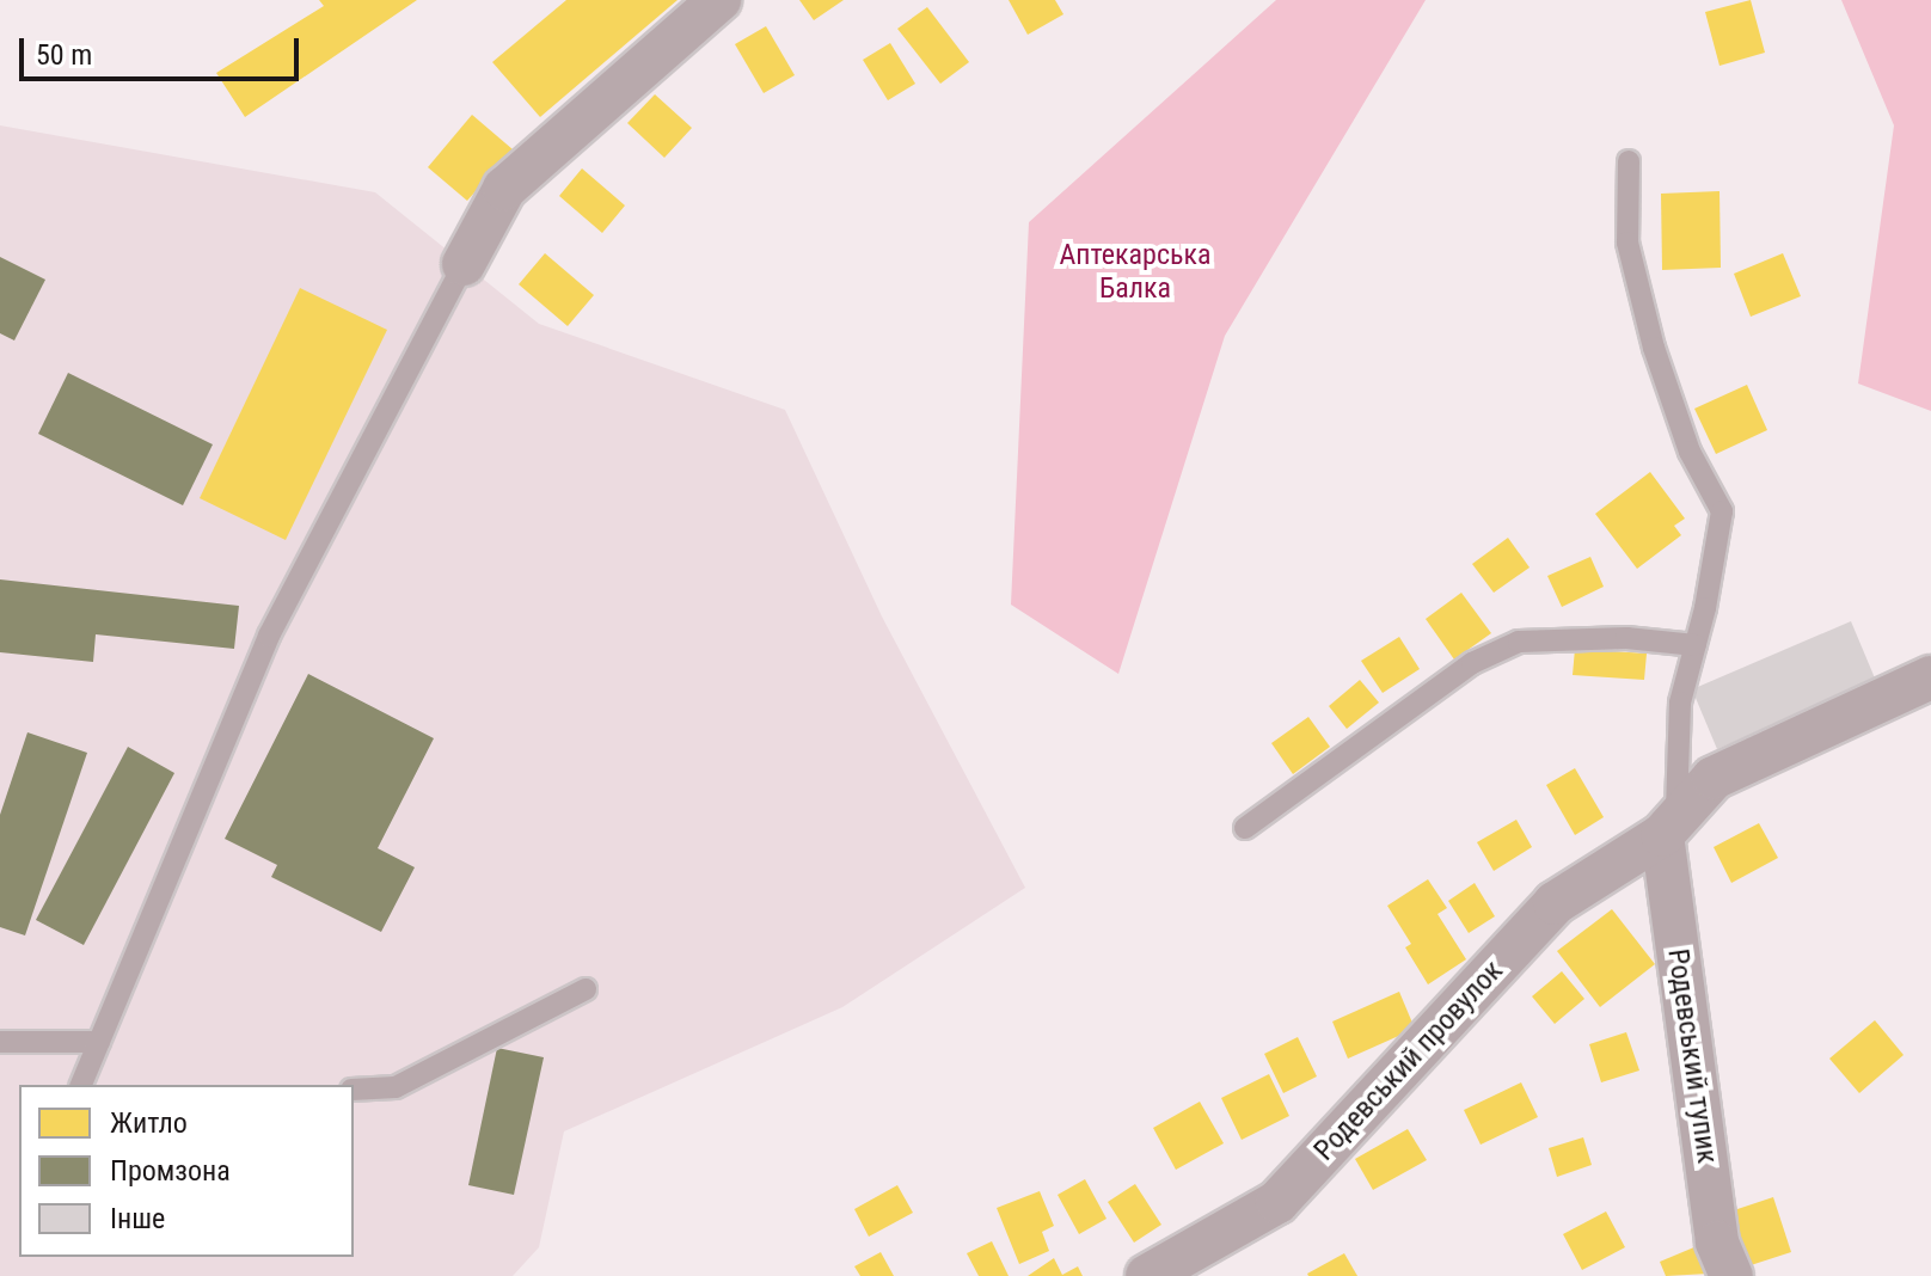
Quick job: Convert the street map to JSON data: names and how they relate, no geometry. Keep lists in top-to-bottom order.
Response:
{
  "streets": {
    "street": ["Родевський тупик", "Родевський провулок"]
  },
  "crossings": [
    ["Родевський тупик", "Родевський провулок"]
  ],
  "parks": ["Аптекарська Балка"],
  "legend": ["Житло", "Промзона", "Інше"],
  "scale_bar": "50 m"
}
